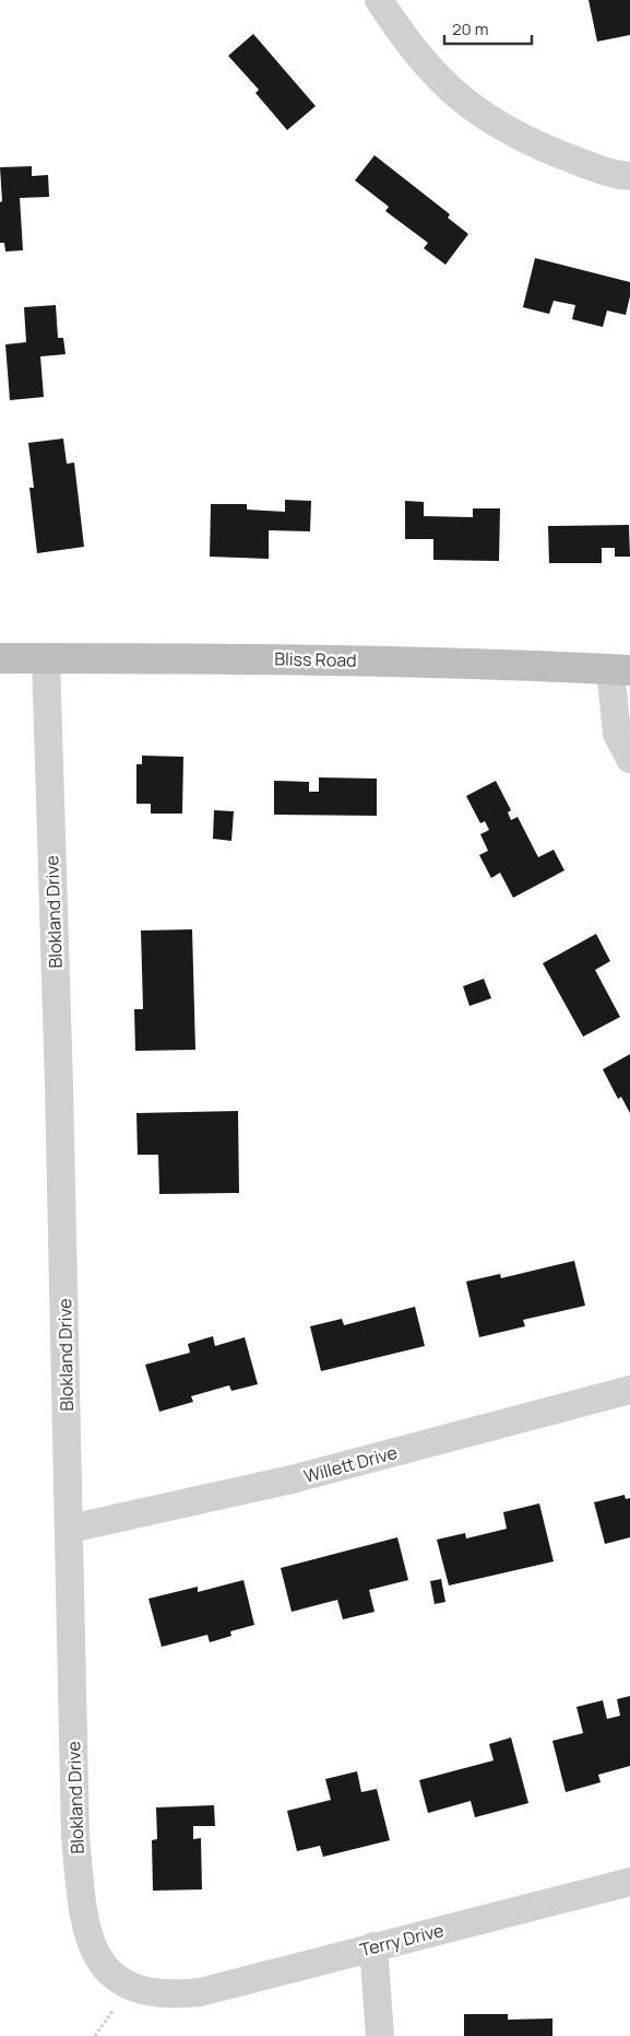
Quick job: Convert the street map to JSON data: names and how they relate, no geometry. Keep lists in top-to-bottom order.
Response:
{
  "streets": {
    "main road": ["Bliss Road"],
    "street": ["Blokland Drive", "Willett Drive", "Terry Drive"]
  },
  "crossings": [
    ["Bliss Road", "Blokland Drive"],
    ["Blokland Drive", "Willett Drive"],
    ["Blokland Drive", "Terry Drive"]
  ],
  "scale_bar": "20 m"
}
